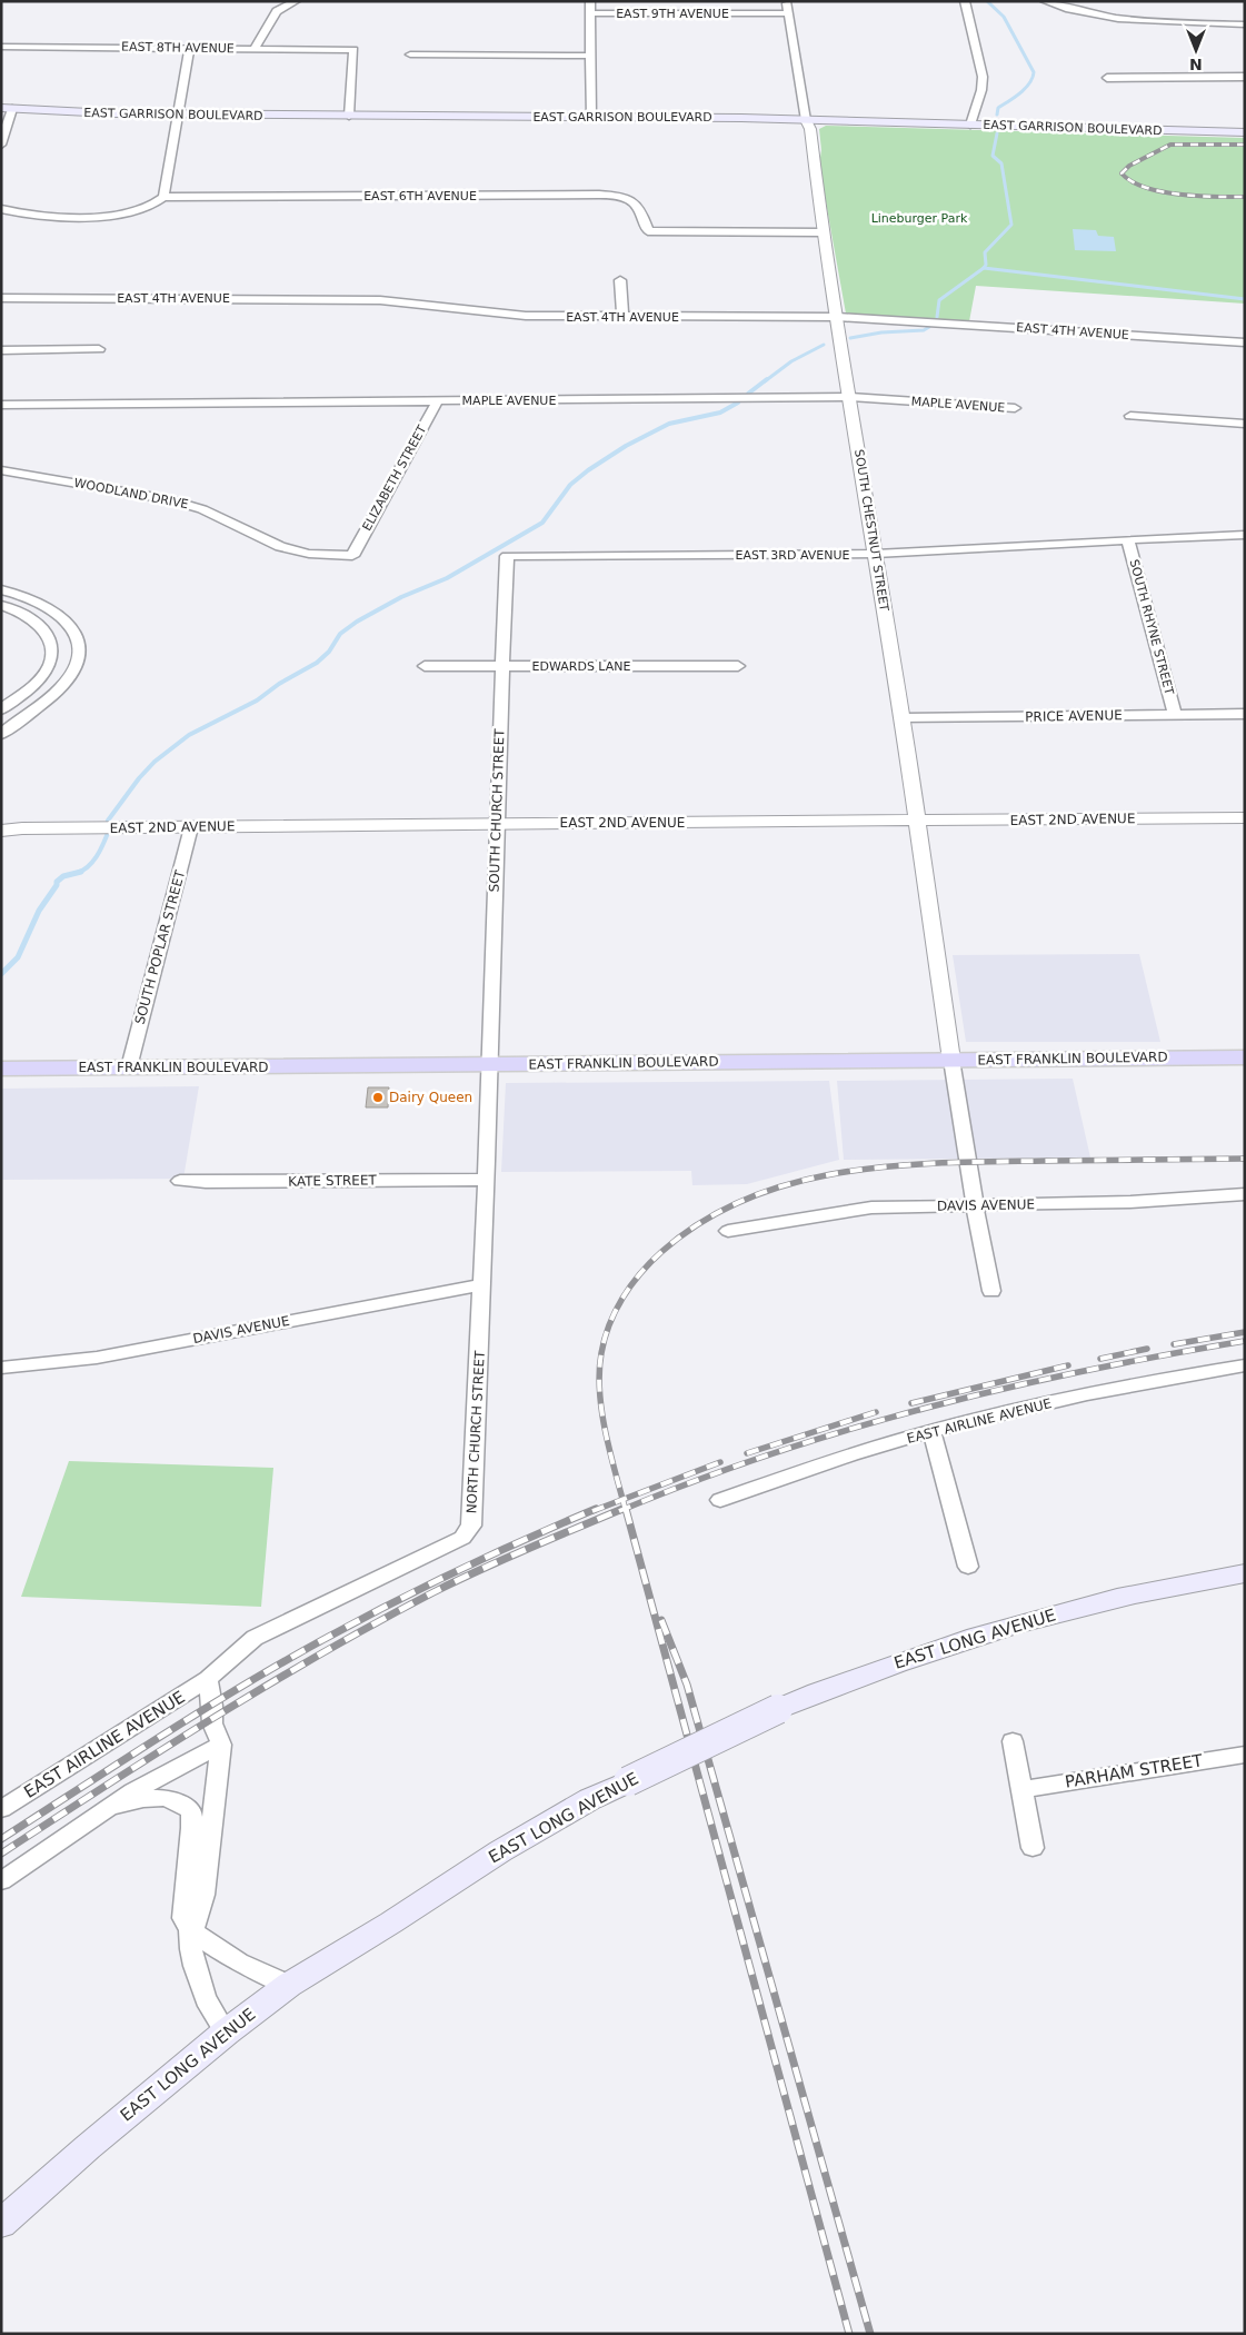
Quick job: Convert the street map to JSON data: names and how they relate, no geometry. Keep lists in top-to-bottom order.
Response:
{
  "streets": {
    "main road": ["EAST GARRISON BOULEVARD", "EAST FRANKLIN BOULEVARD", "EAST LONG AVENUE"],
    "street": [
      "EAST 9TH AVENUE",
      "EAST 8TH AVENUE",
      "EAST 6TH AVENUE",
      "EAST 4TH AVENUE",
      "MAPLE AVENUE",
      "ELIZABETH STREET",
      "WOODLAND DRIVE",
      "SOUTH CHESTNUT STREET",
      "EAST 3RD AVENUE",
      "SOUTH RHYNE STREET",
      "EDWARDS LANE",
      "PRICE AVENUE",
      "SOUTH CHURCH STREET",
      "EAST 2ND AVENUE",
      "SOUTH POPLAR STREET",
      "KATE STREET",
      "DAVIS AVENUE",
      "EAST AIRLINE AVENUE",
      "NORTH CHURCH STREET",
      "PARHAM STREET"
    ]
  },
  "crossings": [
    ["EAST 9TH AVENUE", "SOUTH CHESTNUT STREET"],
    ["EAST 8TH AVENUE", "EAST GARRISON BOULEVARD"],
    ["EAST GARRISON BOULEVARD", "SOUTH CHESTNUT STREET"],
    ["EAST 6TH AVENUE", "SOUTH CHESTNUT STREET"],
    ["EAST 4TH AVENUE", "SOUTH CHESTNUT STREET"],
    ["MAPLE AVENUE", "ELIZABETH STREET"],
    ["MAPLE AVENUE", "SOUTH CHESTNUT STREET"],
    ["ELIZABETH STREET", "WOODLAND DRIVE"],
    ["SOUTH CHESTNUT STREET", "EAST 3RD AVENUE"],
    ["SOUTH CHESTNUT STREET", "PRICE AVENUE"],
    ["SOUTH CHESTNUT STREET", "EAST 2ND AVENUE"],
    ["SOUTH CHESTNUT STREET", "EAST FRANKLIN BOULEVARD"],
    ["EAST 3RD AVENUE", "SOUTH RHYNE STREET"],
    ["EAST 3RD AVENUE", "SOUTH CHURCH STREET"],
    ["SOUTH RHYNE STREET", "PRICE AVENUE"],
    ["EDWARDS LANE", "SOUTH CHURCH STREET"],
    ["SOUTH CHURCH STREET", "EAST 2ND AVENUE"],
    ["SOUTH CHURCH STREET", "EAST FRANKLIN BOULEVARD"],
    ["SOUTH CHURCH STREET", "NORTH CHURCH STREET"],
    ["EAST 2ND AVENUE", "SOUTH POPLAR STREET"],
    ["SOUTH POPLAR STREET", "EAST FRANKLIN BOULEVARD"],
    ["EAST FRANKLIN BOULEVARD", "NORTH CHURCH STREET"],
    ["KATE STREET", "NORTH CHURCH STREET"],
    ["DAVIS AVENUE", "NORTH CHURCH STREET"],
    ["EAST AIRLINE AVENUE", "NORTH CHURCH STREET"]
  ],
  "parks": ["Lineburger Park"],
  "places": ["Dairy Queen"],
  "north": "bottom"
}
